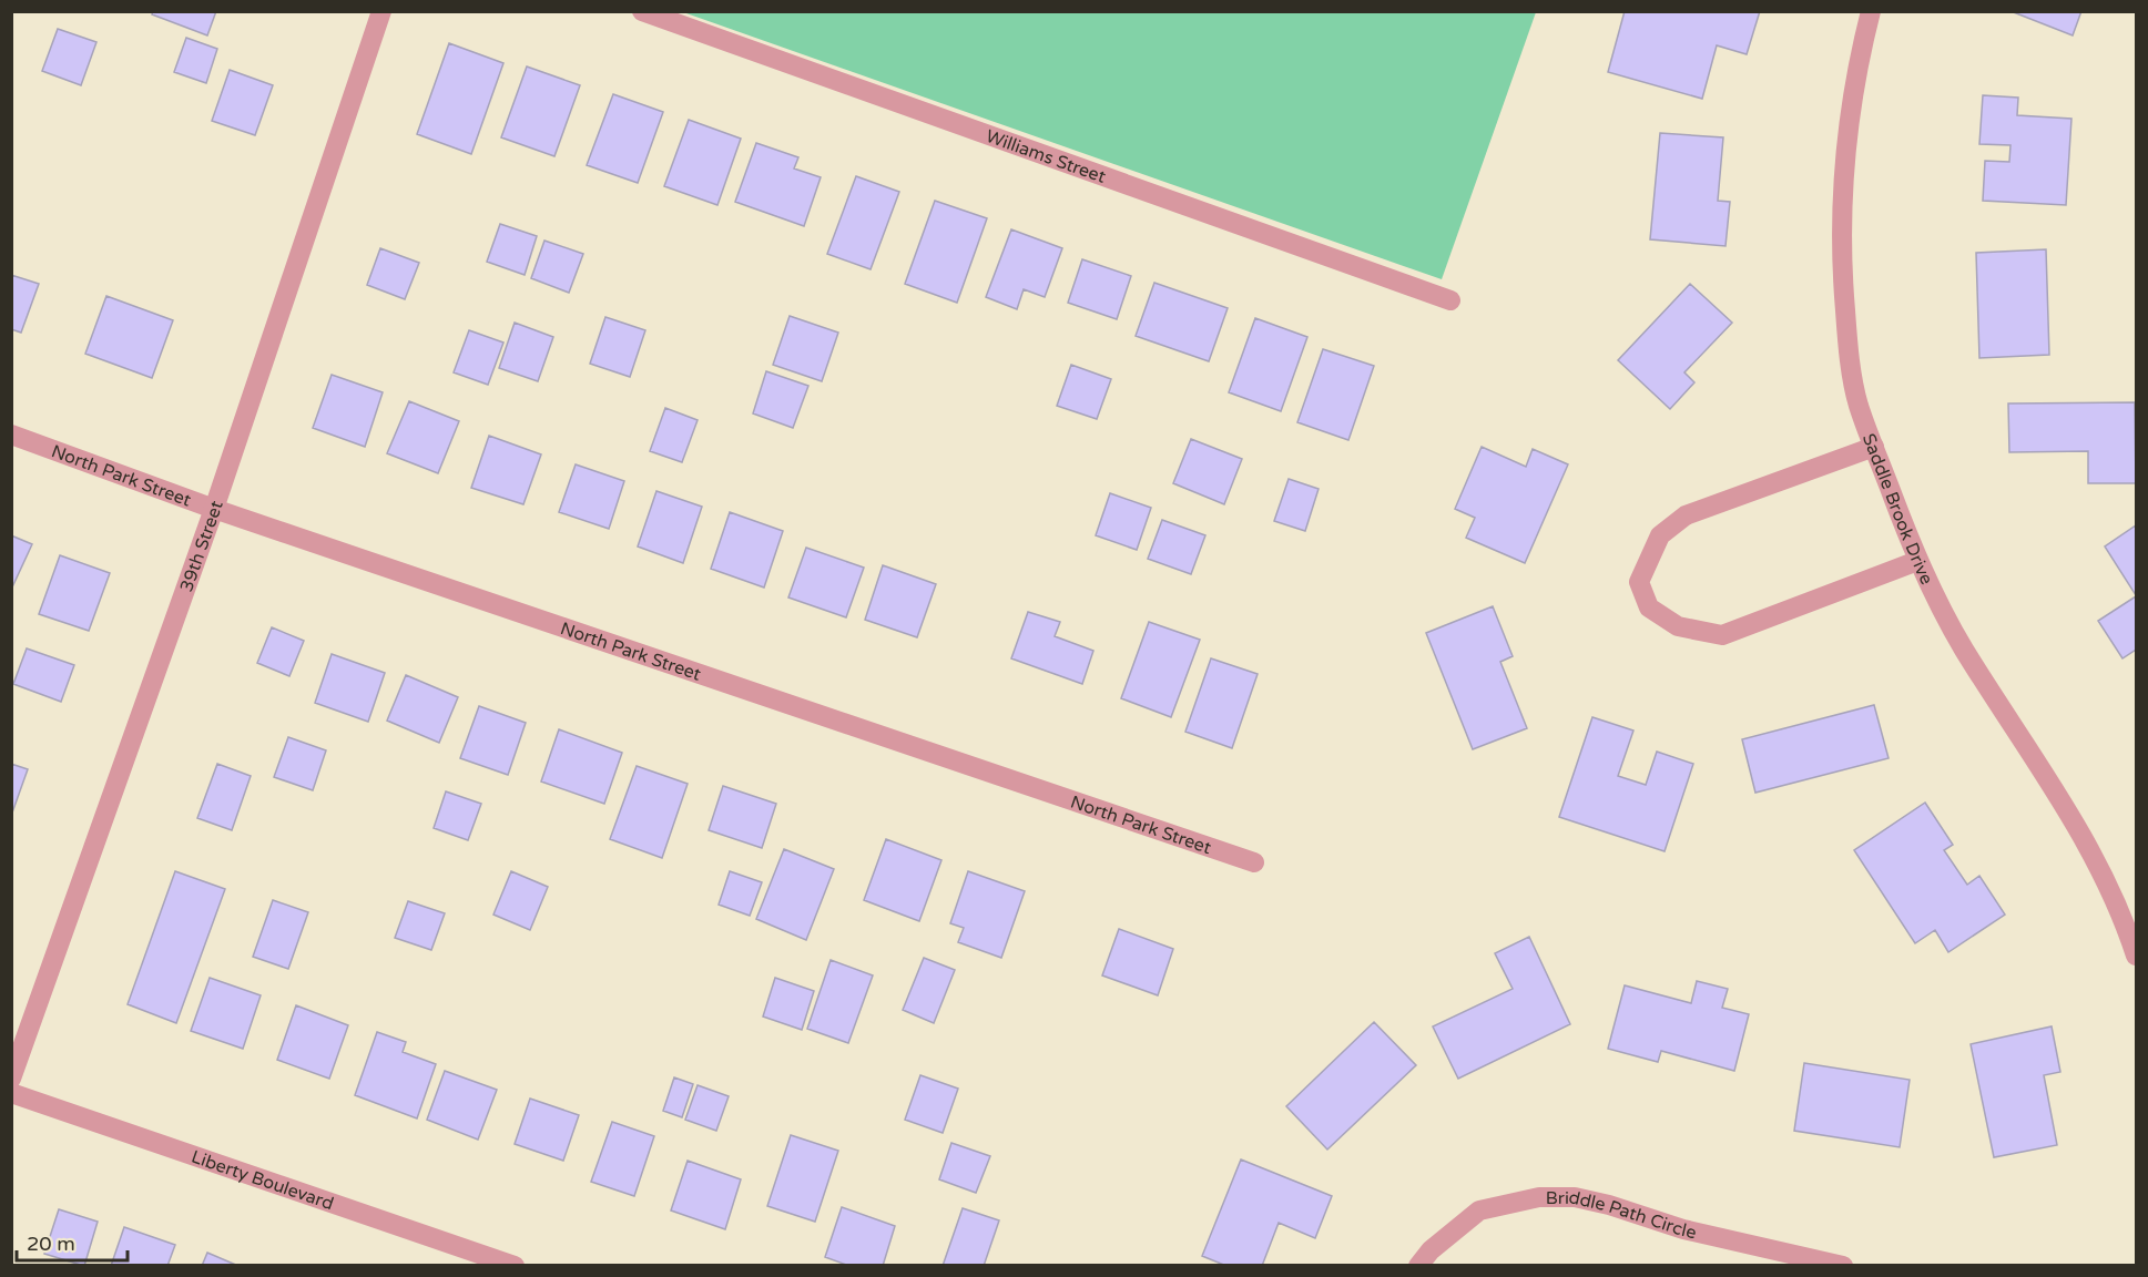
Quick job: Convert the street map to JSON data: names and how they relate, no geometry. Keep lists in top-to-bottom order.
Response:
{
  "streets": {
    "street": [
      "Williams Street",
      "North Park Street",
      "Saddle Brook Drive",
      "39th Street",
      "Liberty Boulevard",
      "Briddle Path Circle"
    ]
  },
  "crossings": [
    ["North Park Street", "39th Street"]
  ],
  "scale_bar": "20 m"
}
